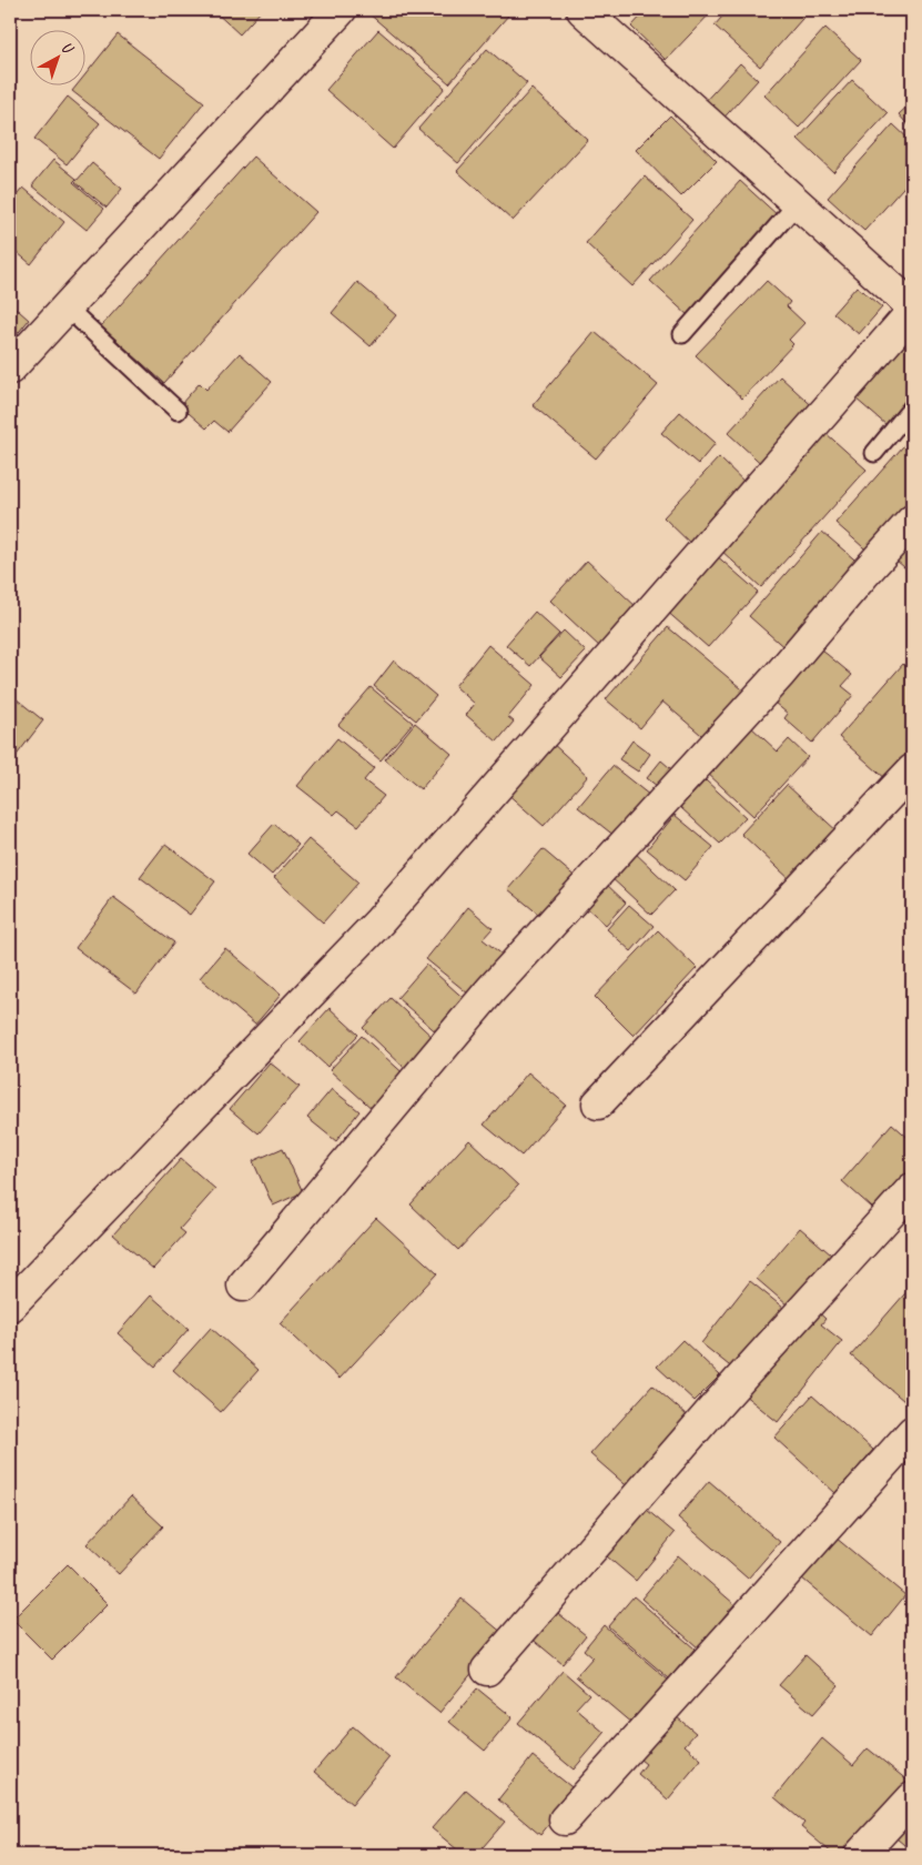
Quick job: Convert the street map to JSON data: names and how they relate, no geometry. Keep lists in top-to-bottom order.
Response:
{
  "north": "top right"
}
